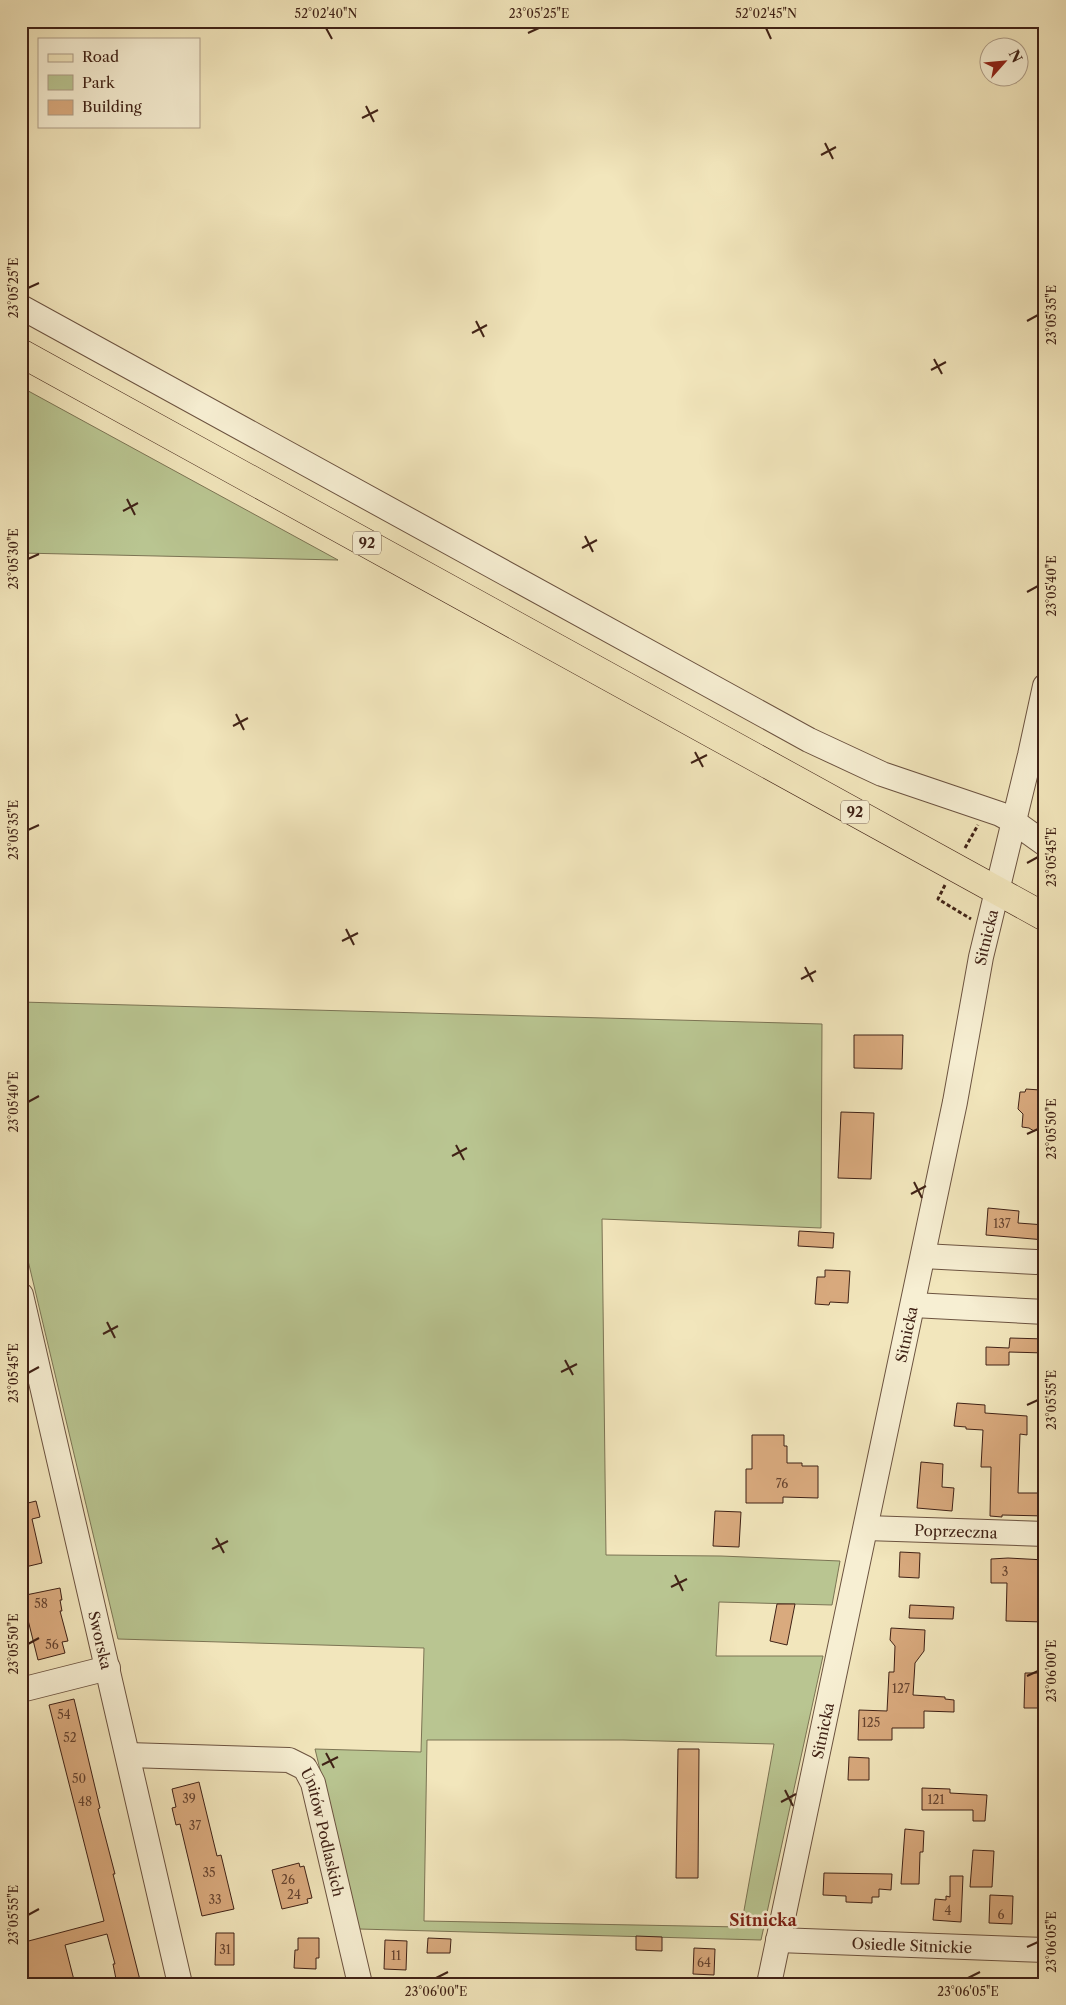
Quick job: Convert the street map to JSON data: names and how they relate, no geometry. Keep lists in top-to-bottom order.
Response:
{
  "streets": {
    "main road": ["92"],
    "street": [
      "Sitnicka",
      "Poprzeczna",
      "Sworska",
      "Unitów Podlaskich",
      "Osiedle Sitnickie"
    ]
  },
  "crossings": [
    ["92", "Sitnicka"],
    ["Sitnicka", "Poprzeczna"],
    ["Sitnicka", "Osiedle Sitnickie"],
    ["Sworska", "Unitów Podlaskich"]
  ],
  "districts": ["Sitnicka"],
  "house_numbers": [
    "137",
    "76",
    "3",
    "58",
    "56",
    "127",
    "54",
    "125",
    "52",
    "50",
    "39",
    "121",
    "48",
    "37",
    "35",
    "26",
    "24",
    "33",
    "4",
    "6",
    "31",
    "11",
    "64"
  ],
  "legend": ["Road", "Park", "Building"],
  "north": "top right",
  "coordinates": [
    "52°02'40\"N",
    "23°05'25\"E",
    "52°02'45\"N",
    "23°05'35\"E",
    "23°05'30\"E",
    "23°05'40\"E",
    "23°05'45\"E",
    "23°05'50\"E",
    "23°05'55\"E",
    "23°06'00\"E",
    "23°06'05\"E"
  ]
}
